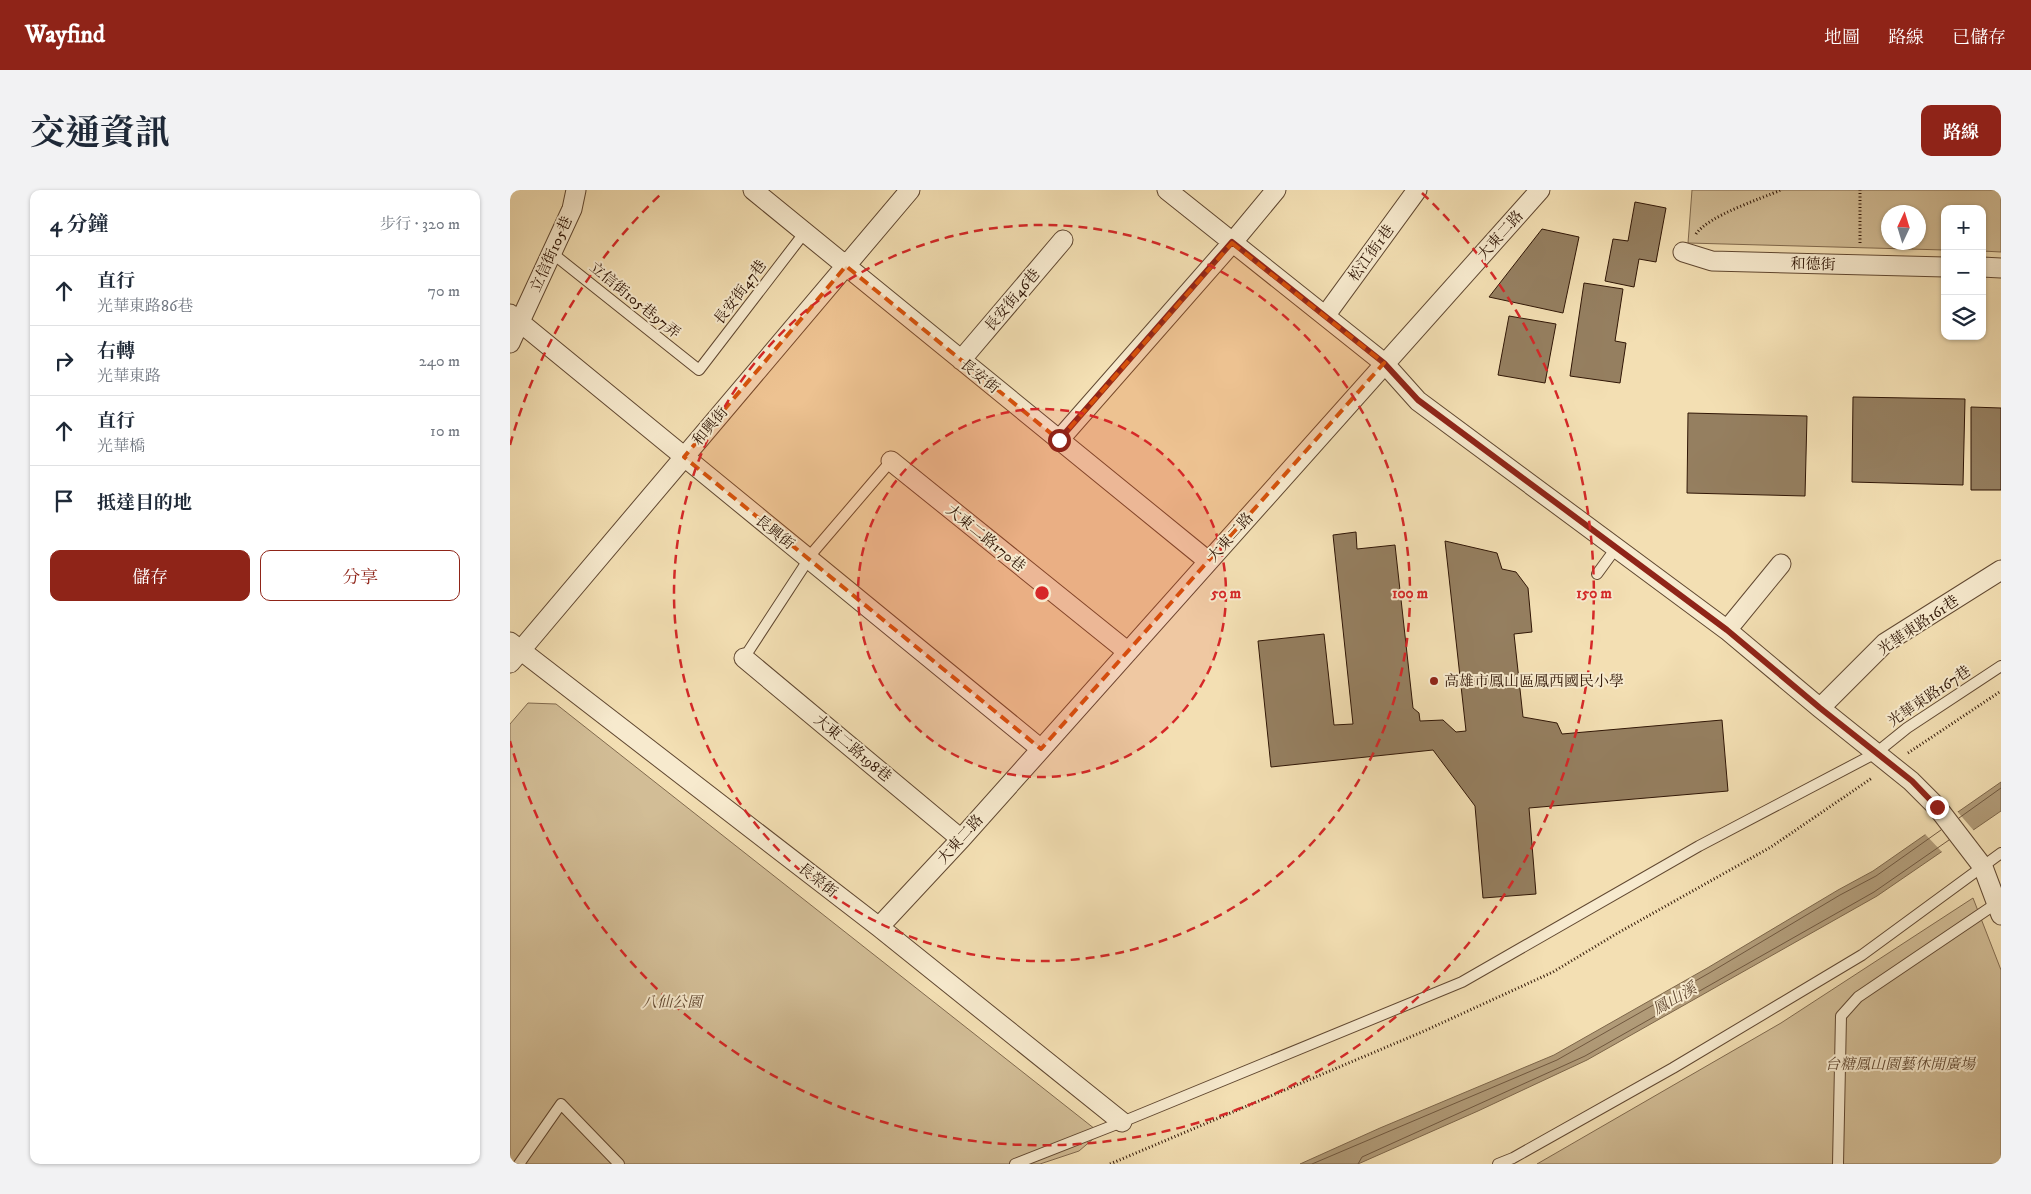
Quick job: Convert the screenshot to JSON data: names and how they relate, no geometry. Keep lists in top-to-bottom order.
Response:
{
  "streets": {
    "street": [
      "大東二路",
      "松江街1巷",
      "立信街105巷",
      "和德街",
      "長安街46巷",
      "長安街",
      "和興街",
      "長興街",
      "大東二路170巷",
      "光華東路161巷",
      "大東二路198巷",
      "長榮街"
    ],
    "lane": ["長安街47巷", "立信街105巷97弄", "光華東路167巷"]
  },
  "crossings": [
    ["大東二路", "長安街"],
    ["大東二路", "長興街"],
    ["大東二路", "大東二路170巷"],
    ["大東二路", "大東二路198巷"],
    ["大東二路", "長榮街"],
    ["立信街105巷", "立信街105巷97弄"],
    ["立信街105巷", "長興街"],
    ["長安街47巷", "立信街105巷97弄"],
    ["長安街47巷", "長安街"],
    ["長安街46巷", "長安街"],
    ["長安街", "和興街"],
    ["和興街", "長興街"],
    ["和興街", "長榮街"],
    ["光華東路167巷", "長榮街"]
  ],
  "water": ["鳳山溪"],
  "parks": ["八仙公園", "台糖鳳山園藝休閒廣場"],
  "places": ["高雄市鳳山區鳳西國民小學"],
  "north": "top",
  "page": {
    "header": "Wayfind",
    "nav": ["地圖", "路線", "已儲存"],
    "title": "交通資訊",
    "buttons": [
      "路線",
      ["儲存", "分享"]
    ],
    "heading": ["4 分鐘", "步行 · 320 m"],
    "map_buttons": ["+", "−"],
    "list": [
      ["直行", "光華東路86巷", "70 m"],
      ["右轉", "光華東路", "240 m"],
      ["直行", "光華橋", "10 m"],
      "抵達目的地"
    ]
  },
  "rings": ["50 m", "100 m", "150 m"]
}
